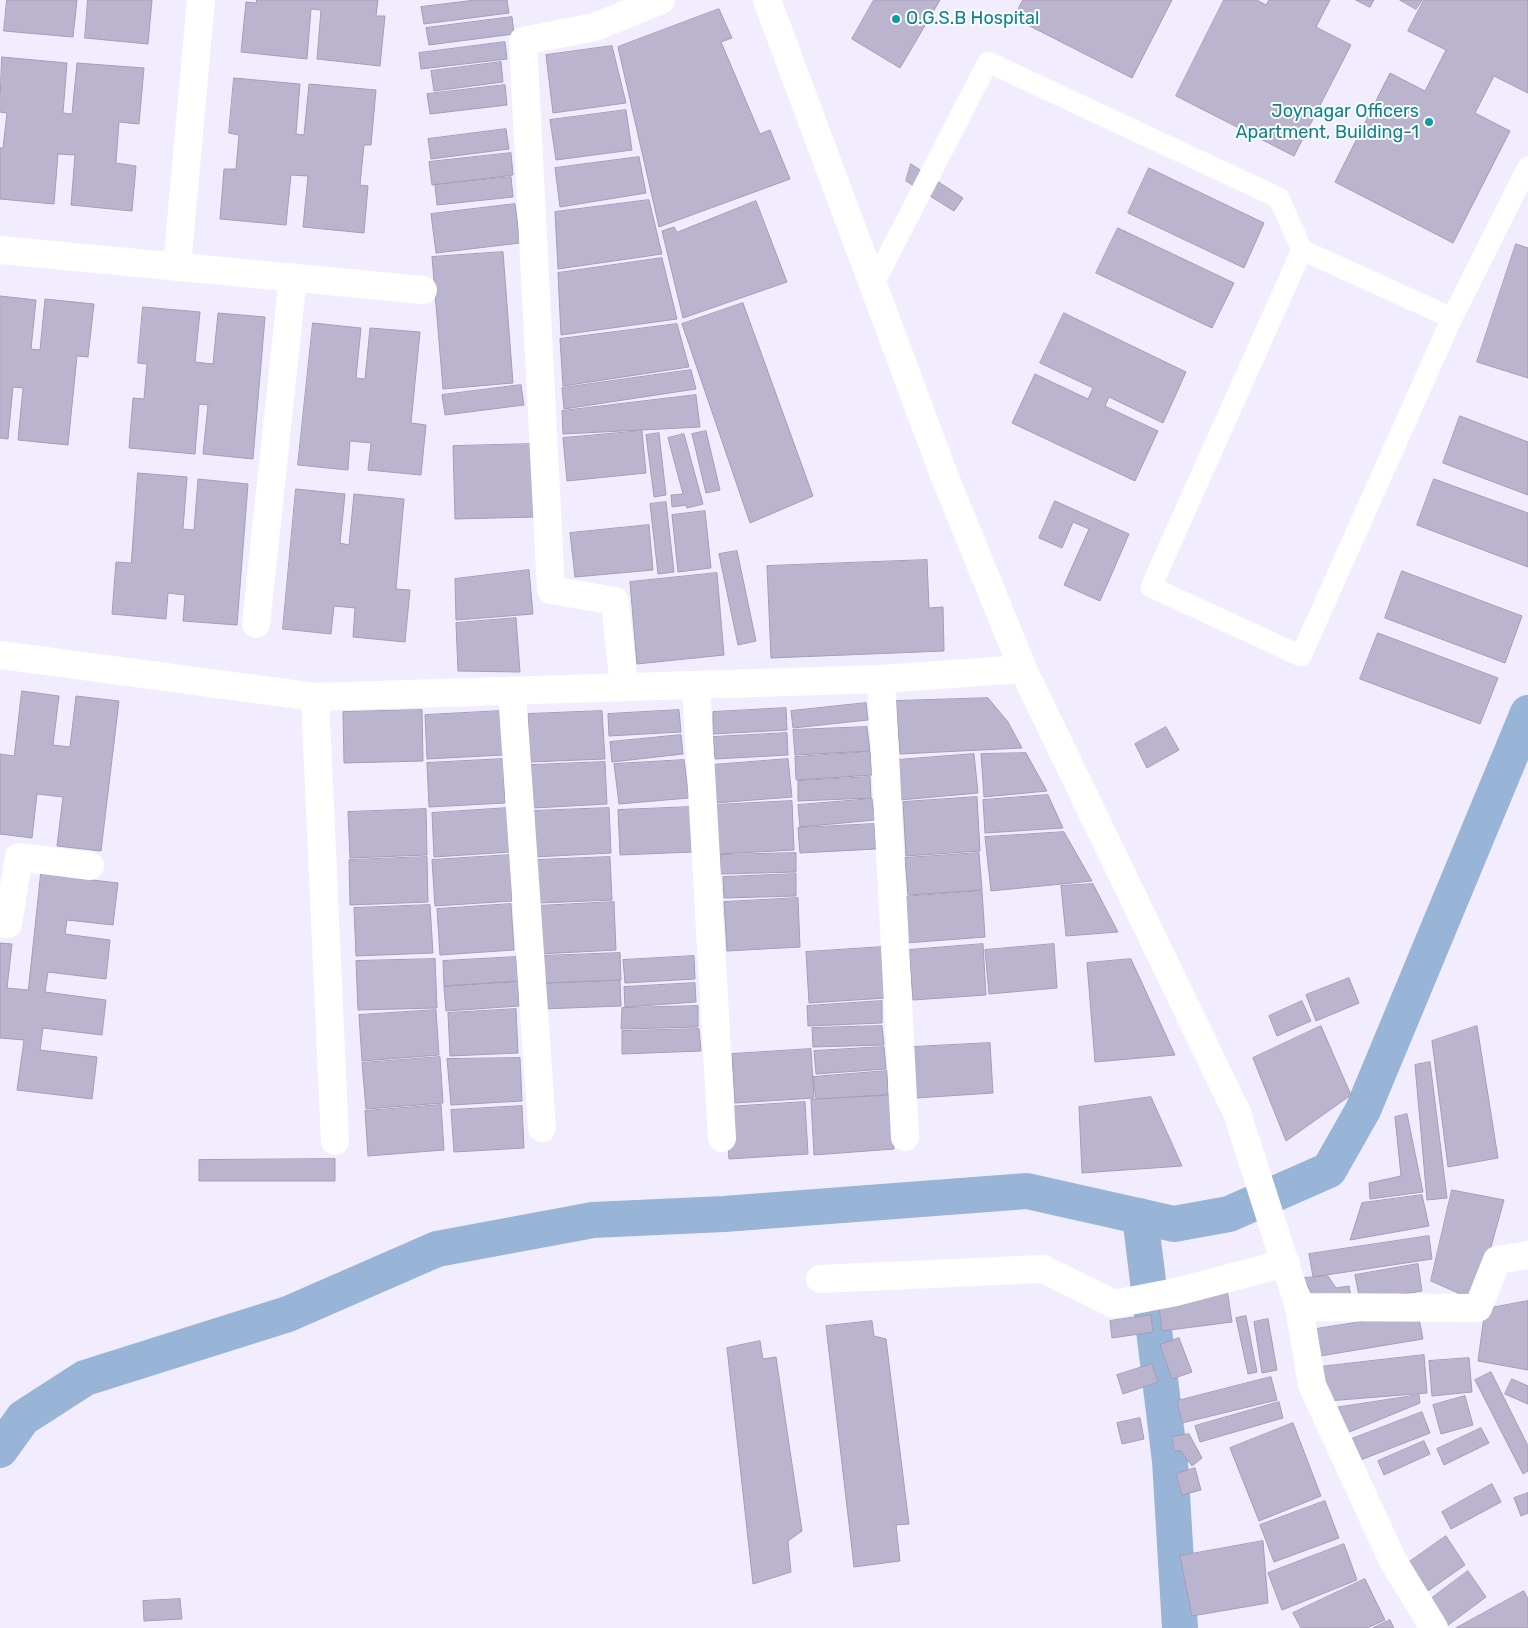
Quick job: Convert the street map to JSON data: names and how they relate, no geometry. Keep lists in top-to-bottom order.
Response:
{
  "places": ["O.G.S.B Hospital", "Joynagar Officers Apartment, Building-1"]
}
